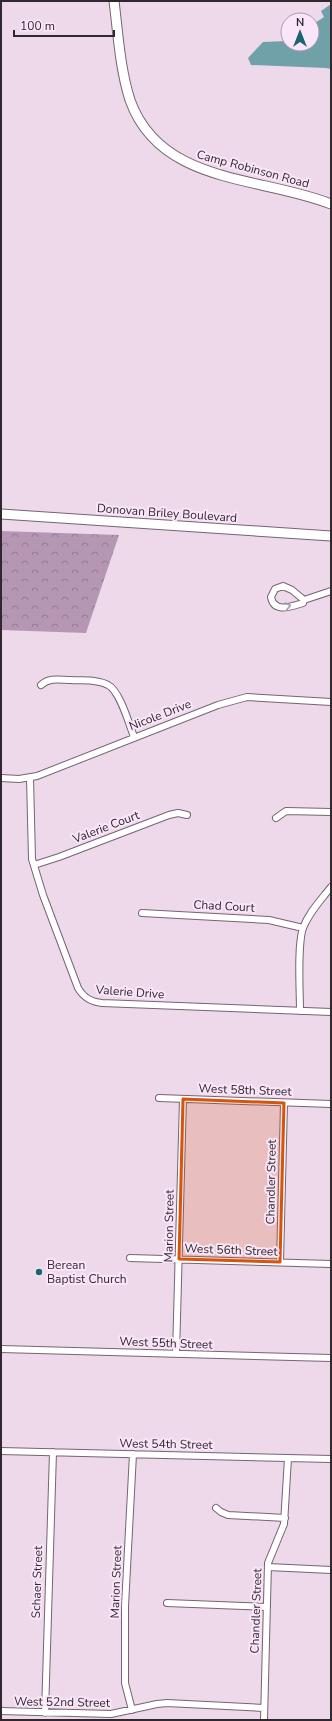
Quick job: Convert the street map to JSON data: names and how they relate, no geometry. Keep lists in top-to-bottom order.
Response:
{
  "streets": {
    "street": [
      "Camp Robinson Road",
      "Donovan Briley Boulevard",
      "Nicole Drive",
      "Valerie Court",
      "Chad Court",
      "Valerie Drive",
      "West 58th Street",
      "Chandler Street",
      "Marion Street",
      "West 56th Street",
      "West 55th Street",
      "West 54th Street",
      "Schaer Street",
      "West 52nd Street"
    ]
  },
  "crossings": [
    ["Nicole Drive", "Valerie Drive"],
    ["Valerie Court", "Valerie Drive"],
    ["West 58th Street", "Chandler Street"],
    ["West 58th Street", "Marion Street"],
    ["Chandler Street", "West 56th Street"],
    ["Chandler Street", "West 54th Street"],
    ["Chandler Street", "West 52nd Street"],
    ["Marion Street", "West 56th Street"],
    ["Marion Street", "West 55th Street"],
    ["Marion Street", "West 54th Street"],
    ["Marion Street", "West 52nd Street"],
    ["West 54th Street", "Schaer Street"],
    ["Schaer Street", "West 52nd Street"]
  ],
  "places": ["Berean Baptist Church"],
  "scale_bar": "100 m",
  "north": "top"
}
